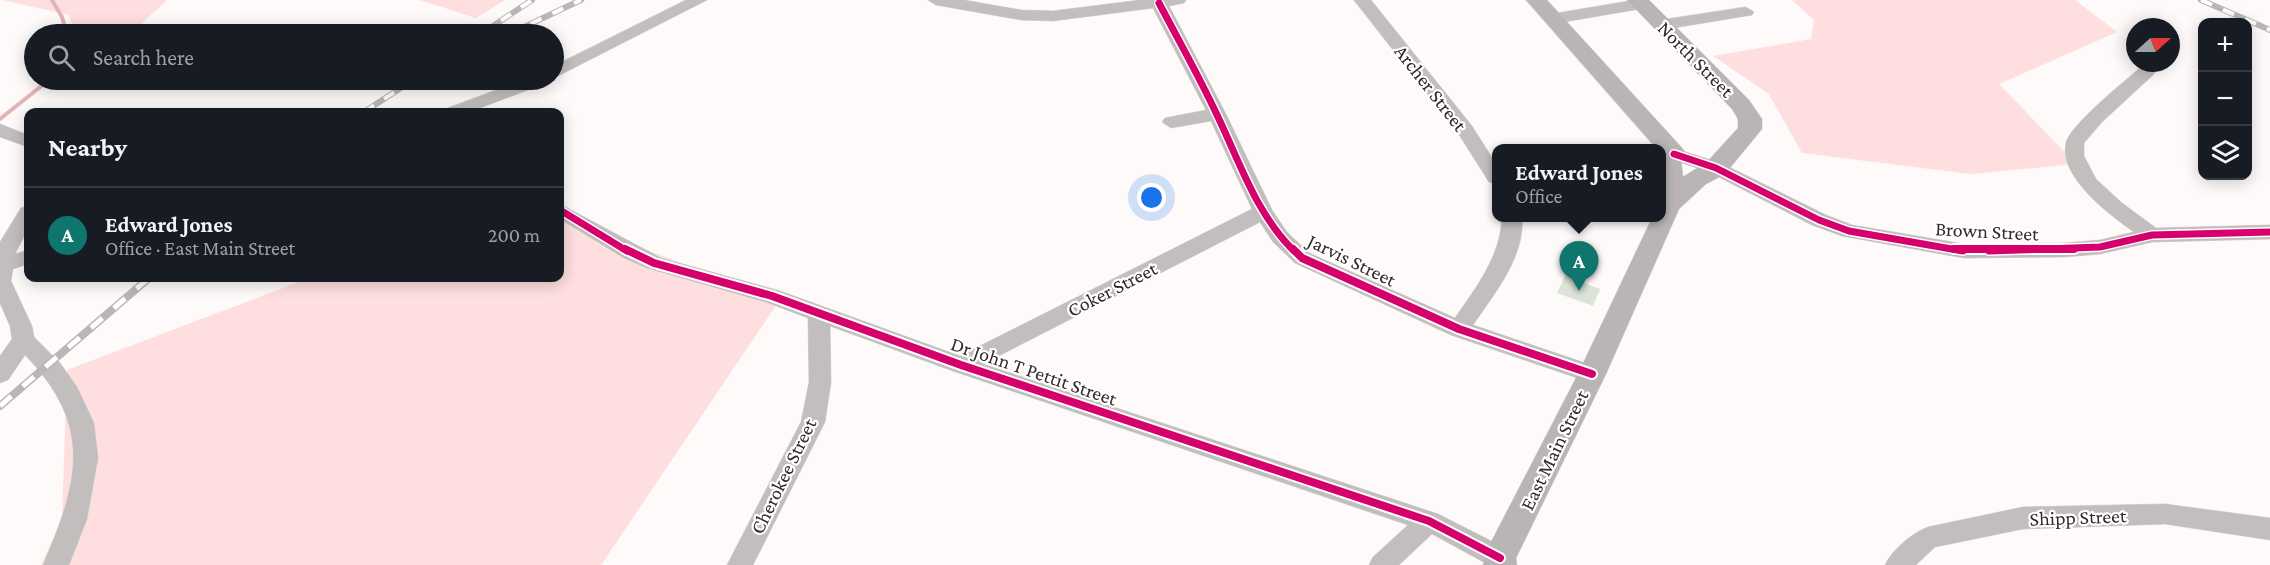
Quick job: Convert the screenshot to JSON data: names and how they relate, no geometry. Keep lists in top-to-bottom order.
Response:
{
  "streets": {
    "main road": ["North Street", "East Main Street"],
    "street": [
      "Archer Street",
      "Brown Street",
      "Jarvis Street",
      "Coker Street",
      "Dr John T Pettit Street",
      "Cherokee Street",
      "Shipp Street"
    ]
  },
  "crossings": [
    ["North Street", "East Main Street"],
    ["Brown Street", "East Main Street"],
    ["Jarvis Street", "Coker Street"],
    ["Jarvis Street", "East Main Street"],
    ["Coker Street", "Dr John T Pettit Street"],
    ["Dr John T Pettit Street", "East Main Street"],
    ["Dr John T Pettit Street", "Cherokee Street"]
  ],
  "north": "right",
  "page": {
    "map_buttons": ["+", "−"],
    "search": "Search here",
    "heading": "Nearby",
    "popup": ["Edward Jones", "Office"],
    "list": [
      {
        "mark": "A",
        "name": "Edward Jones",
        "note": "Office · East Main Street",
        "value": "200 m"
      }
    ],
    "pins": "A"
  }
}
